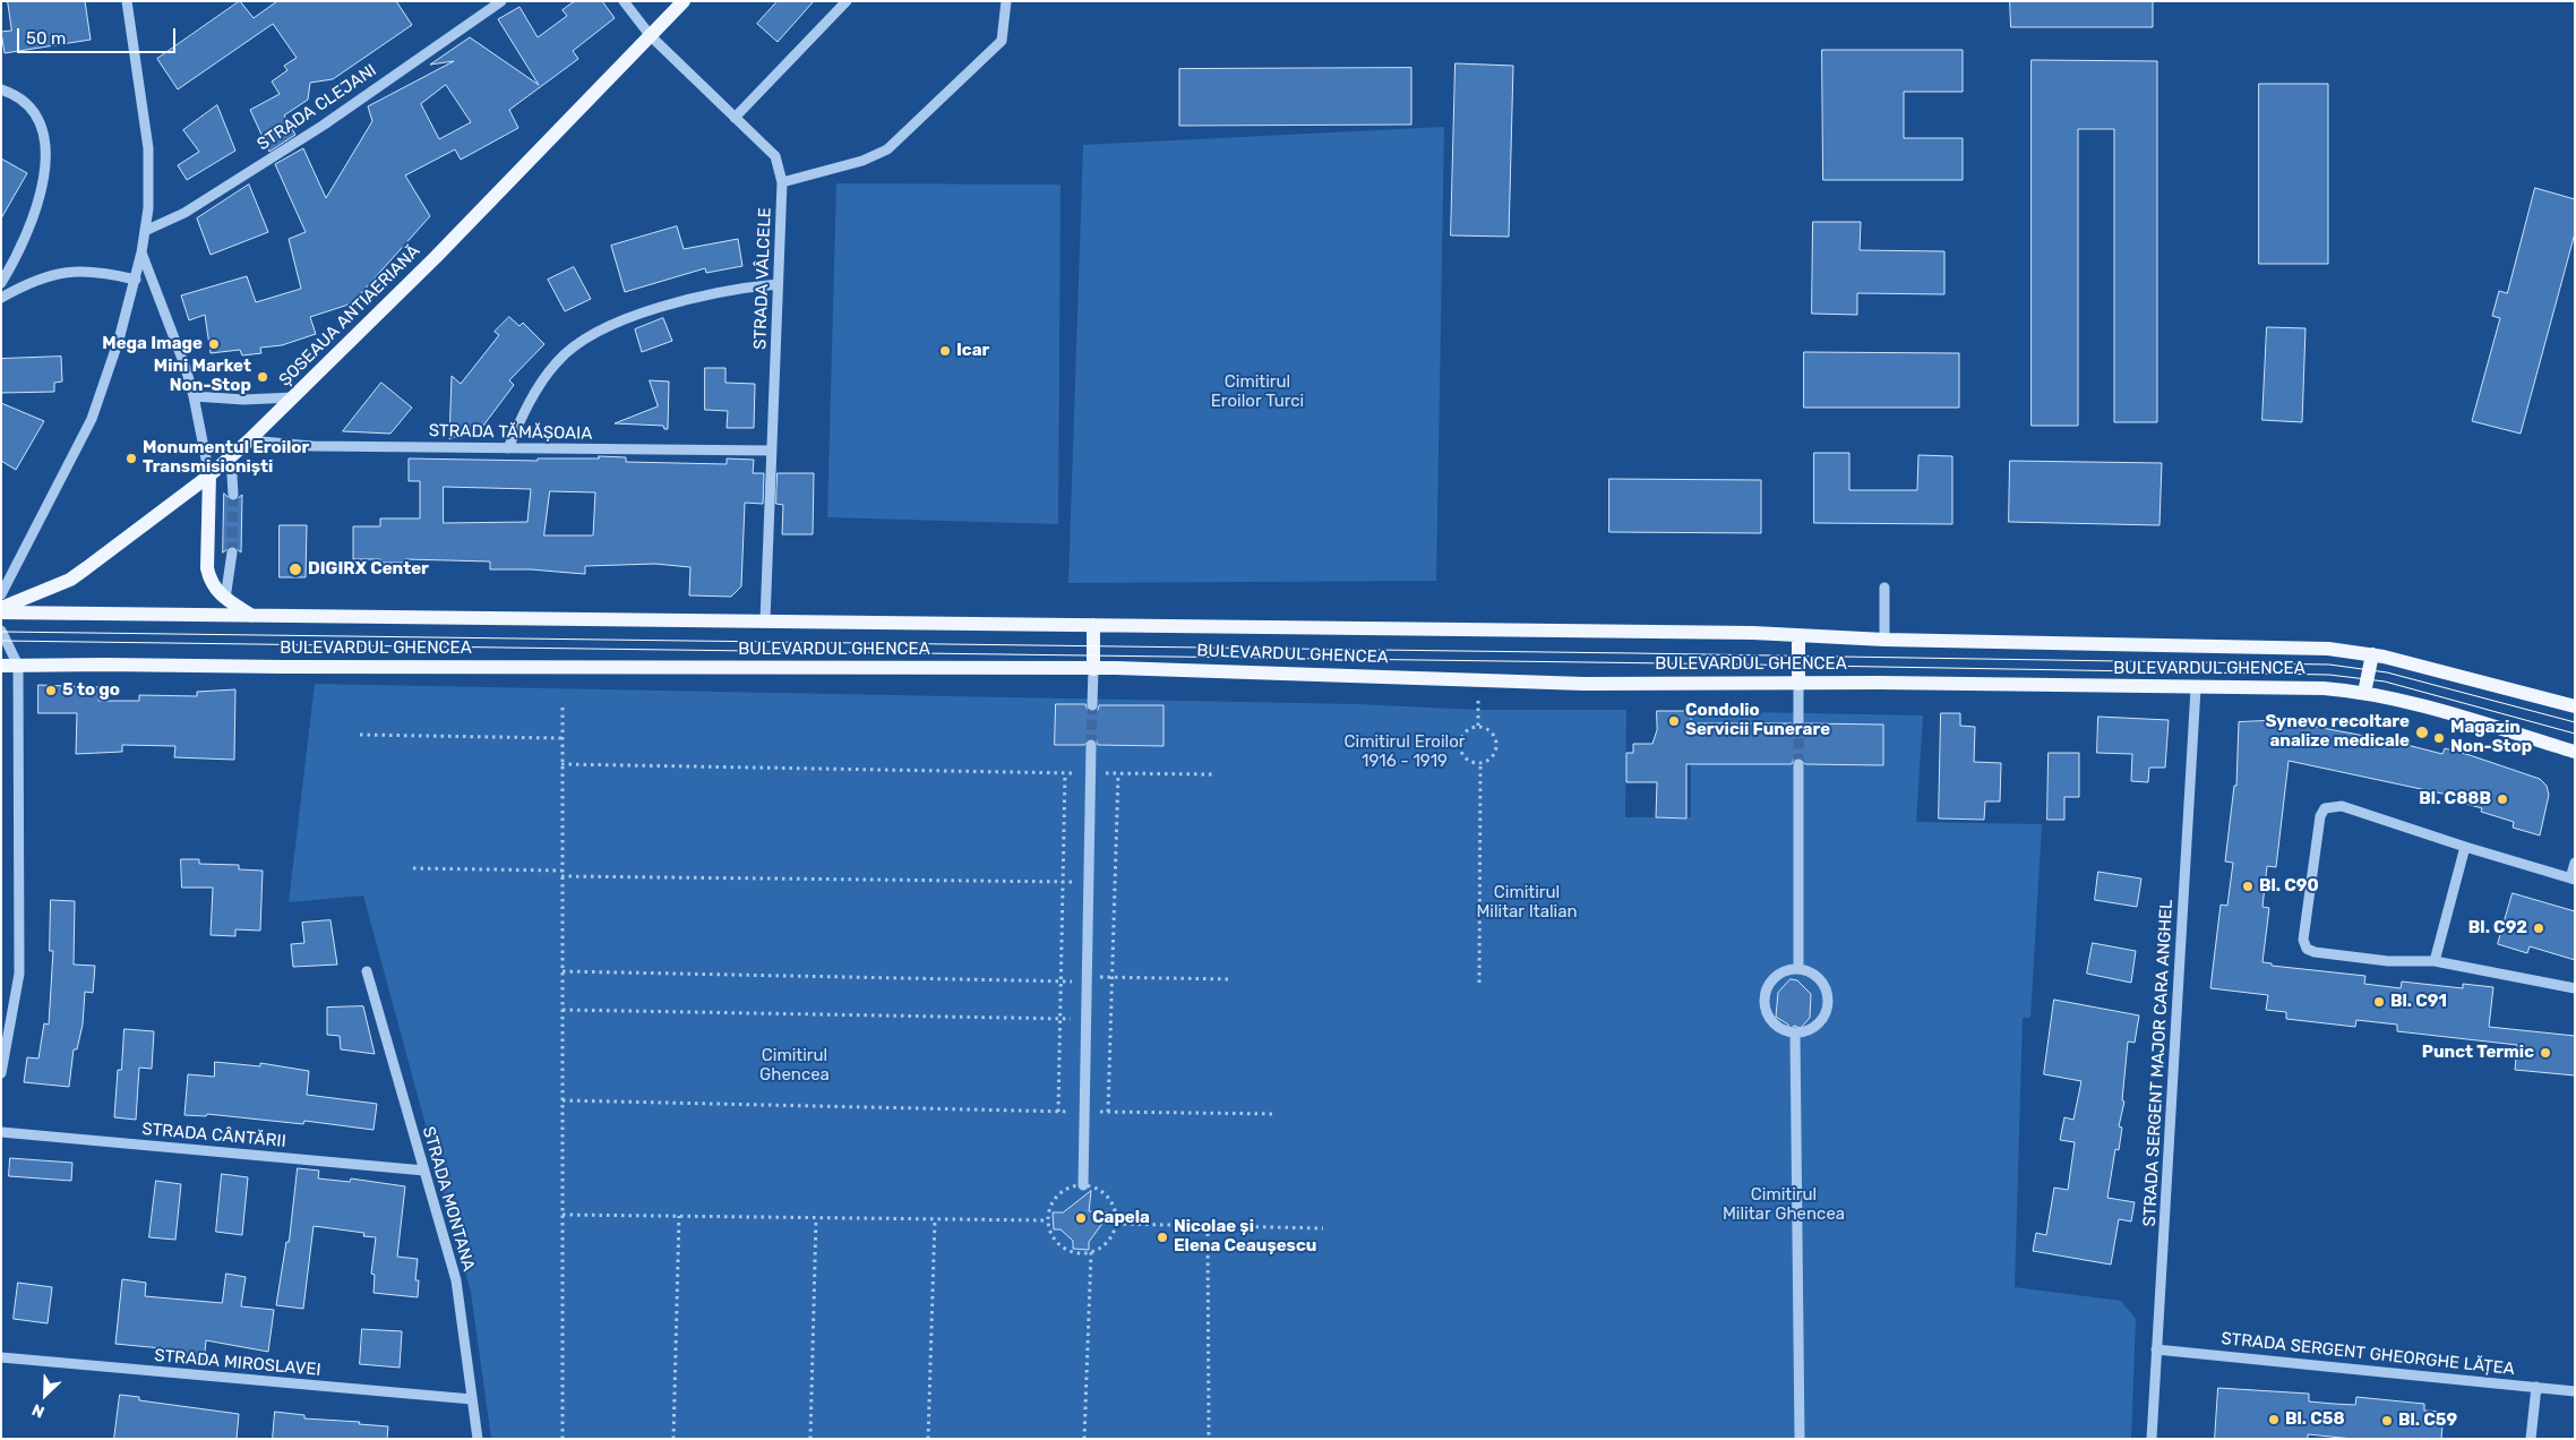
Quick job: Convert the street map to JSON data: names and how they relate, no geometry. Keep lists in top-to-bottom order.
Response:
{
  "streets": {
    "main road": ["ȘOSEAUA ANTIAERIANĂ", "BULEVARDUL GHENCEA"],
    "street": [
      "STRADA CLEJANI",
      "STRADA VÂLCELE",
      "STRADA TĂMĂȘOAIA",
      "STRADA SERGENT MAJOR CARA ANGHEL",
      "STRADA CÂNTĂRII",
      "STRADA MONTANA",
      "STRADA SERGENT GHEORGHE LĂȚEA",
      "STRADA MIROSLAVEI"
    ]
  },
  "crossings": [
    ["STRADA VÂLCELE", "ȘOSEAUA ANTIAERIANĂ"],
    ["STRADA VÂLCELE", "STRADA TĂMĂȘOAIA"],
    ["STRADA VÂLCELE", "BULEVARDUL GHENCEA"],
    ["ȘOSEAUA ANTIAERIANĂ", "STRADA TĂMĂȘOAIA"],
    ["ȘOSEAUA ANTIAERIANĂ", "BULEVARDUL GHENCEA"],
    ["BULEVARDUL GHENCEA", "STRADA SERGENT MAJOR CARA ANGHEL"],
    ["STRADA SERGENT MAJOR CARA ANGHEL", "STRADA SERGENT GHEORGHE LĂȚEA"],
    ["STRADA CÂNTĂRII", "STRADA MONTANA"],
    ["STRADA MONTANA", "STRADA MIROSLAVEI"]
  ],
  "parks": [
    "Cimitirul Eroilor Turci",
    "Cimitirul Eroilor 1916 - 1919",
    "Cimitirul Militar Italian",
    "Cimitirul Ghencea",
    "Cimitirul Militar Ghencea"
  ],
  "places": [
    "Mega Image",
    "Icar",
    "Mini Market Non-Stop",
    "Monumentul Eroilor Transmisioniști",
    "DIGIRX Center",
    "5 to go",
    "Condolio Servicii Funerare",
    "Synevo recoltare analize medicale",
    "Magazin Non-Stop",
    "Bl. C88B",
    "Bl. C90",
    "Bl. C92",
    "Bl. C91",
    "Punct Termic",
    "Capela",
    "Nicolae și Elena Ceaușescu",
    "Bl. C58",
    "Bl. C59"
  ],
  "scale_bar": "50 m",
  "north": "bottom left"
}
